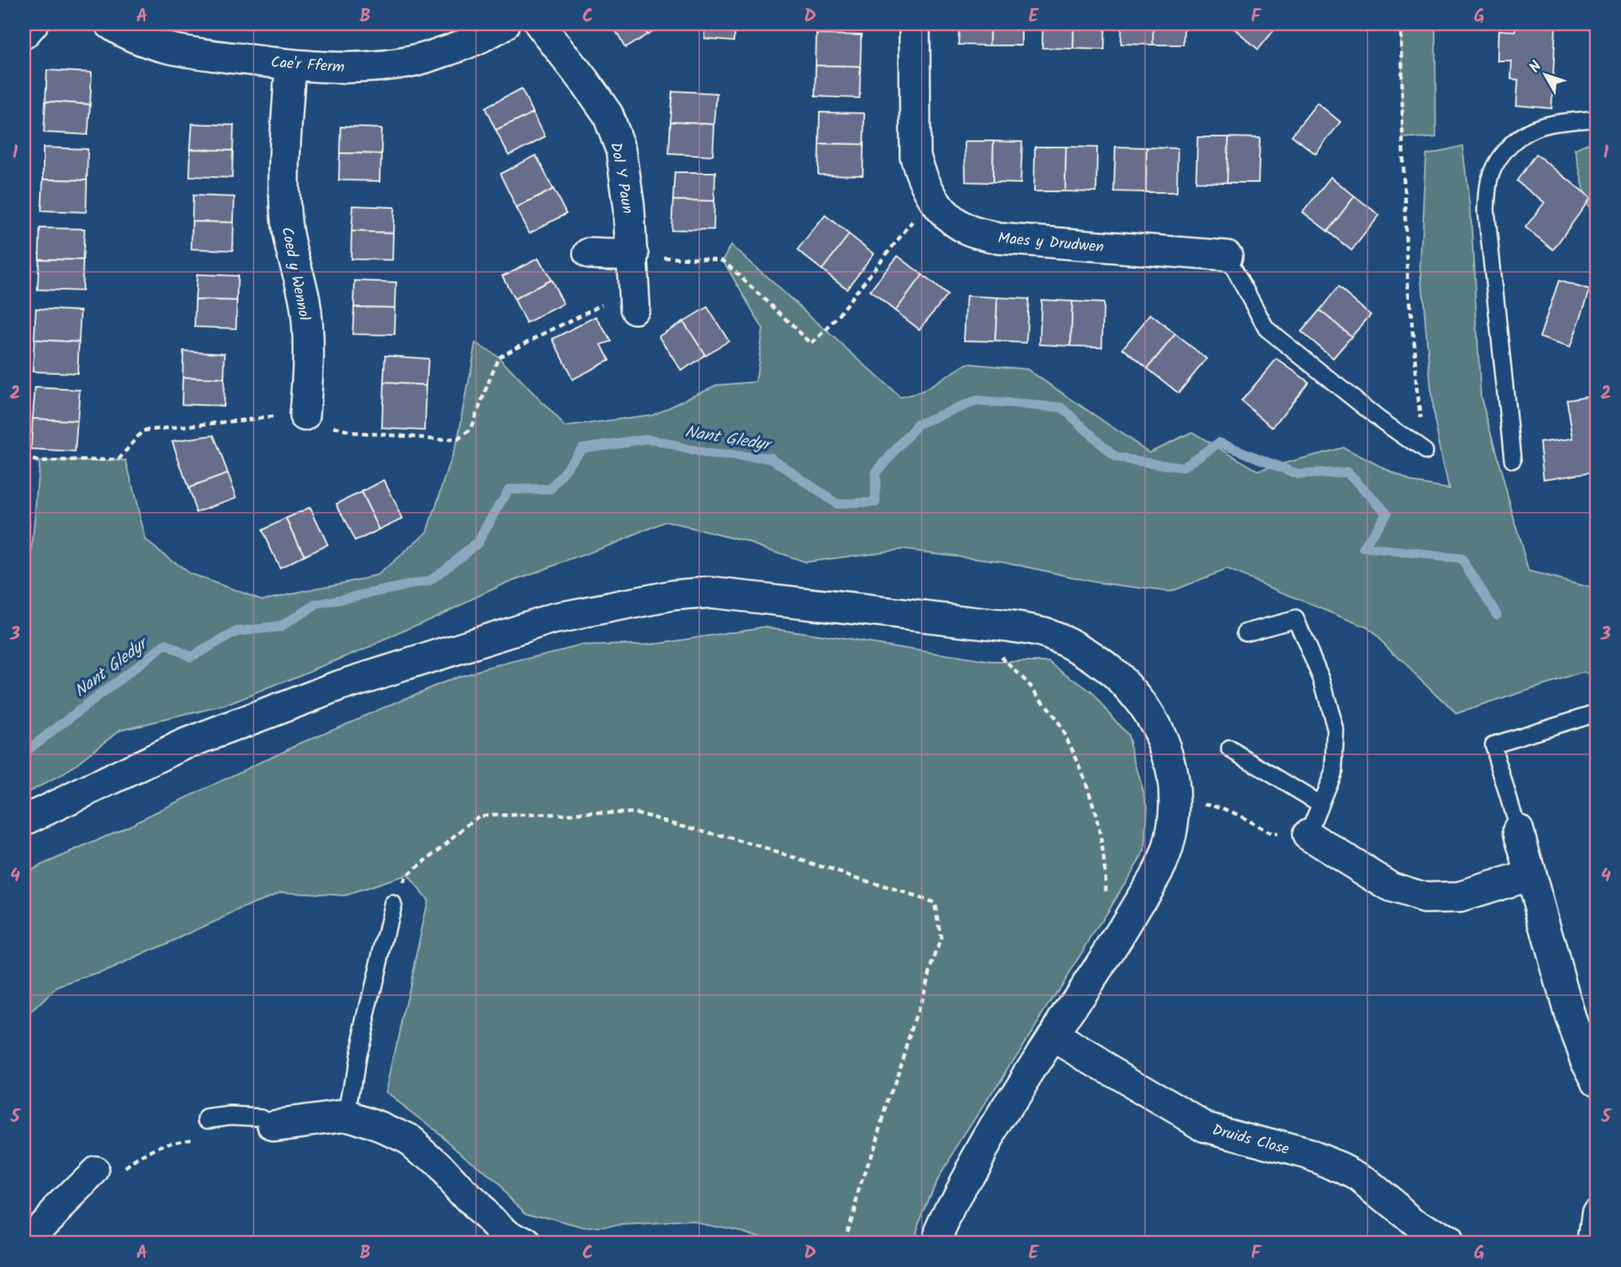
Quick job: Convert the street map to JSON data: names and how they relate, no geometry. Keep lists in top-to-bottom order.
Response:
{
  "streets": {
    "street": [
      "Cae'r Fferm",
      "Dol Y Paun",
      "Maes y Drudwen",
      "Coed y Wennol",
      "Druids Close"
    ]
  },
  "crossings": [
    ["Cae'r Fferm", "Coed y Wennol"]
  ],
  "water": ["Nant Gledyr"],
  "north": "top left",
  "grid": {
    "columns": [
      "A",
      "B",
      "C",
      "D",
      "E",
      "F",
      "G"
    ],
    "rows": [
      "1",
      "2",
      "3",
      "4",
      "5"
    ]
  }
}
